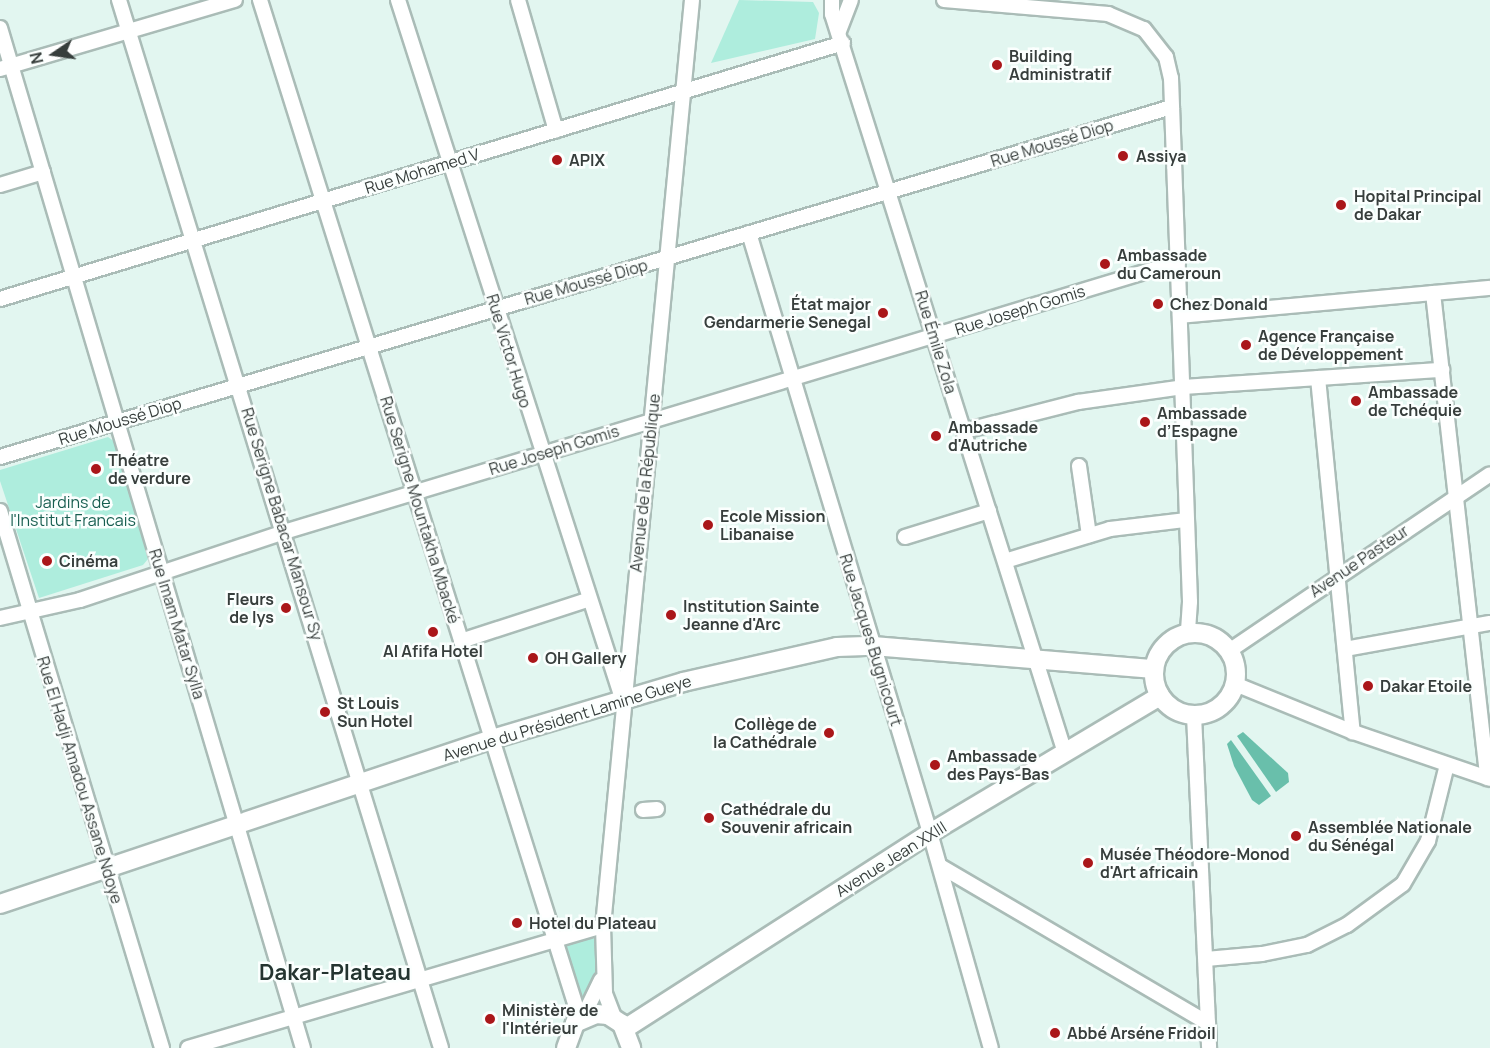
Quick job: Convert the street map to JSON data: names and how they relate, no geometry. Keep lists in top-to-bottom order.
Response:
{
  "streets": {
    "main road": ["Avenue du Président Lamine Gueye", "Avenue Jean XXIII"],
    "street": [
      "Rue Moussé Diop",
      "Rue Mohamed V",
      "Rue Joseph Gomis",
      "Rue Émile Zola",
      "Rue Victor Hugo",
      "Avenue de la République",
      "Rue Serigne Mountakha Mbacké",
      "Rue Serigne Babacar Mansour Sy",
      "Avenue Pasteur",
      "Rue Imam Matar Sylla",
      "Rue Jacques Bugnicourt",
      "Rue El Hadji Amadou Assane Ndoye"
    ]
  },
  "crossings": [
    ["Rue Moussé Diop", "Rue Émile Zola"],
    ["Rue Moussé Diop", "Rue Victor Hugo"],
    ["Rue Moussé Diop", "Avenue de la République"],
    ["Rue Moussé Diop", "Rue Serigne Mountakha Mbacké"],
    ["Rue Moussé Diop", "Rue Serigne Babacar Mansour Sy"],
    ["Rue Moussé Diop", "Rue Imam Matar Sylla"],
    ["Rue Moussé Diop", "Rue Jacques Bugnicourt"],
    ["Rue Mohamed V", "Rue Émile Zola"],
    ["Rue Mohamed V", "Rue Victor Hugo"],
    ["Rue Mohamed V", "Avenue de la République"],
    ["Rue Mohamed V", "Rue Serigne Mountakha Mbacké"],
    ["Rue Mohamed V", "Rue Serigne Babacar Mansour Sy"],
    ["Rue Mohamed V", "Rue Imam Matar Sylla"],
    ["Rue Joseph Gomis", "Rue Émile Zola"],
    ["Rue Joseph Gomis", "Rue Victor Hugo"],
    ["Rue Joseph Gomis", "Avenue de la République"],
    ["Rue Joseph Gomis", "Rue Serigne Mountakha Mbacké"],
    ["Rue Joseph Gomis", "Rue Serigne Babacar Mansour Sy"],
    ["Rue Joseph Gomis", "Rue Imam Matar Sylla"],
    ["Rue Joseph Gomis", "Rue Jacques Bugnicourt"],
    ["Rue Joseph Gomis", "Rue El Hadji Amadou Assane Ndoye"],
    ["Rue Émile Zola", "Avenue du Président Lamine Gueye"],
    ["Rue Émile Zola", "Avenue Jean XXIII"],
    ["Rue Victor Hugo", "Avenue de la République"],
    ["Rue Victor Hugo", "Avenue du Président Lamine Gueye"],
    ["Avenue de la République", "Rue Serigne Mountakha Mbacké"],
    ["Avenue de la République", "Avenue du Président Lamine Gueye"],
    ["Avenue de la République", "Avenue Jean XXIII"],
    ["Rue Serigne Mountakha Mbacké", "Avenue du Président Lamine Gueye"],
    ["Rue Serigne Babacar Mansour Sy", "Avenue du Président Lamine Gueye"],
    ["Avenue Pasteur", "Avenue du Président Lamine Gueye"],
    ["Avenue Pasteur", "Avenue Jean XXIII"],
    ["Rue Imam Matar Sylla", "Avenue du Président Lamine Gueye"],
    ["Rue Jacques Bugnicourt", "Avenue du Président Lamine Gueye"],
    ["Rue Jacques Bugnicourt", "Avenue Jean XXIII"],
    ["Avenue du Président Lamine Gueye", "Rue El Hadji Amadou Assane Ndoye"],
    ["Avenue du Président Lamine Gueye", "Avenue Jean XXIII"]
  ],
  "districts": ["Dakar-Plateau"],
  "parks": ["Jardins de l'Institut Francais"],
  "places": [
    "Building Administratif",
    "Assiya",
    "APIX",
    "Hopital Principal de Dakar",
    "Ambassade du Cameroun",
    "Chez Donald",
    "État major Gendarmerie Senegal",
    "Agence Française de Développement",
    "Ambassade de Tchéquie",
    "Ambassade d’Espagne",
    "Ambassade d'Autriche",
    "Théatre de verdure",
    "Ecole Mission Libanaise",
    "Cinéma",
    "Fleurs de lys",
    "Institution Sainte Jeanne d'Arc",
    "Al Afifa Hotel",
    "OH Gallery",
    "Dakar Etoile",
    "St Louis Sun Hotel",
    "Collège de la Cathédrale",
    "Ambassade des Pays-Bas",
    "Cathédrale du Souvenir africain",
    "Assemblée Nationale du Sénégal",
    "Musée Théodore-Monod d'Art africain",
    "Hotel du Plateau",
    "Ministère de l'Intérieur",
    "Abbé Arséne Fridoil"
  ],
  "north": "left"
}
